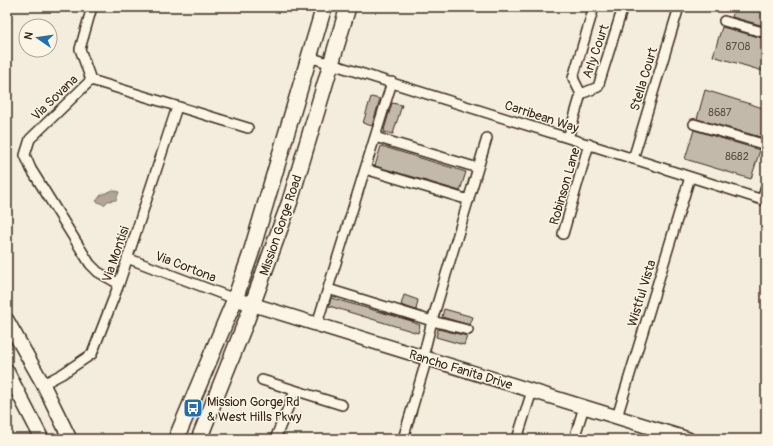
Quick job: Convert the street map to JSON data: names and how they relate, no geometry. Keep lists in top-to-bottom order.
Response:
{
  "streets": {
    "main road": ["Mission Gorge Road"],
    "street": [
      "Arly Court",
      "Stella Court",
      "Via Sovana",
      "Carribean Way",
      "Robinson Lane",
      "Via Montisi",
      "Via Cortona",
      "Wistful Vista",
      "Rancho Fanita Drive"
    ]
  },
  "crossings": [
    ["Arly Court", "Carribean Way"],
    ["Stella Court", "Carribean Way"],
    ["Via Sovana", "Via Montisi"],
    ["Carribean Way", "Robinson Lane"],
    ["Carribean Way", "Mission Gorge Road"],
    ["Carribean Way", "Wistful Vista"],
    ["Mission Gorge Road", "Via Cortona"],
    ["Mission Gorge Road", "Rancho Fanita Drive"],
    ["Via Montisi", "Via Cortona"],
    ["Via Cortona", "Rancho Fanita Drive"],
    ["Wistful Vista", "Rancho Fanita Drive"]
  ],
  "places": {
    "bus stop": ["Mission Gorge Rd & West Hills Pkwy"]
  },
  "house_numbers": ["8708", "8687", "8682"],
  "north": "left"
}
